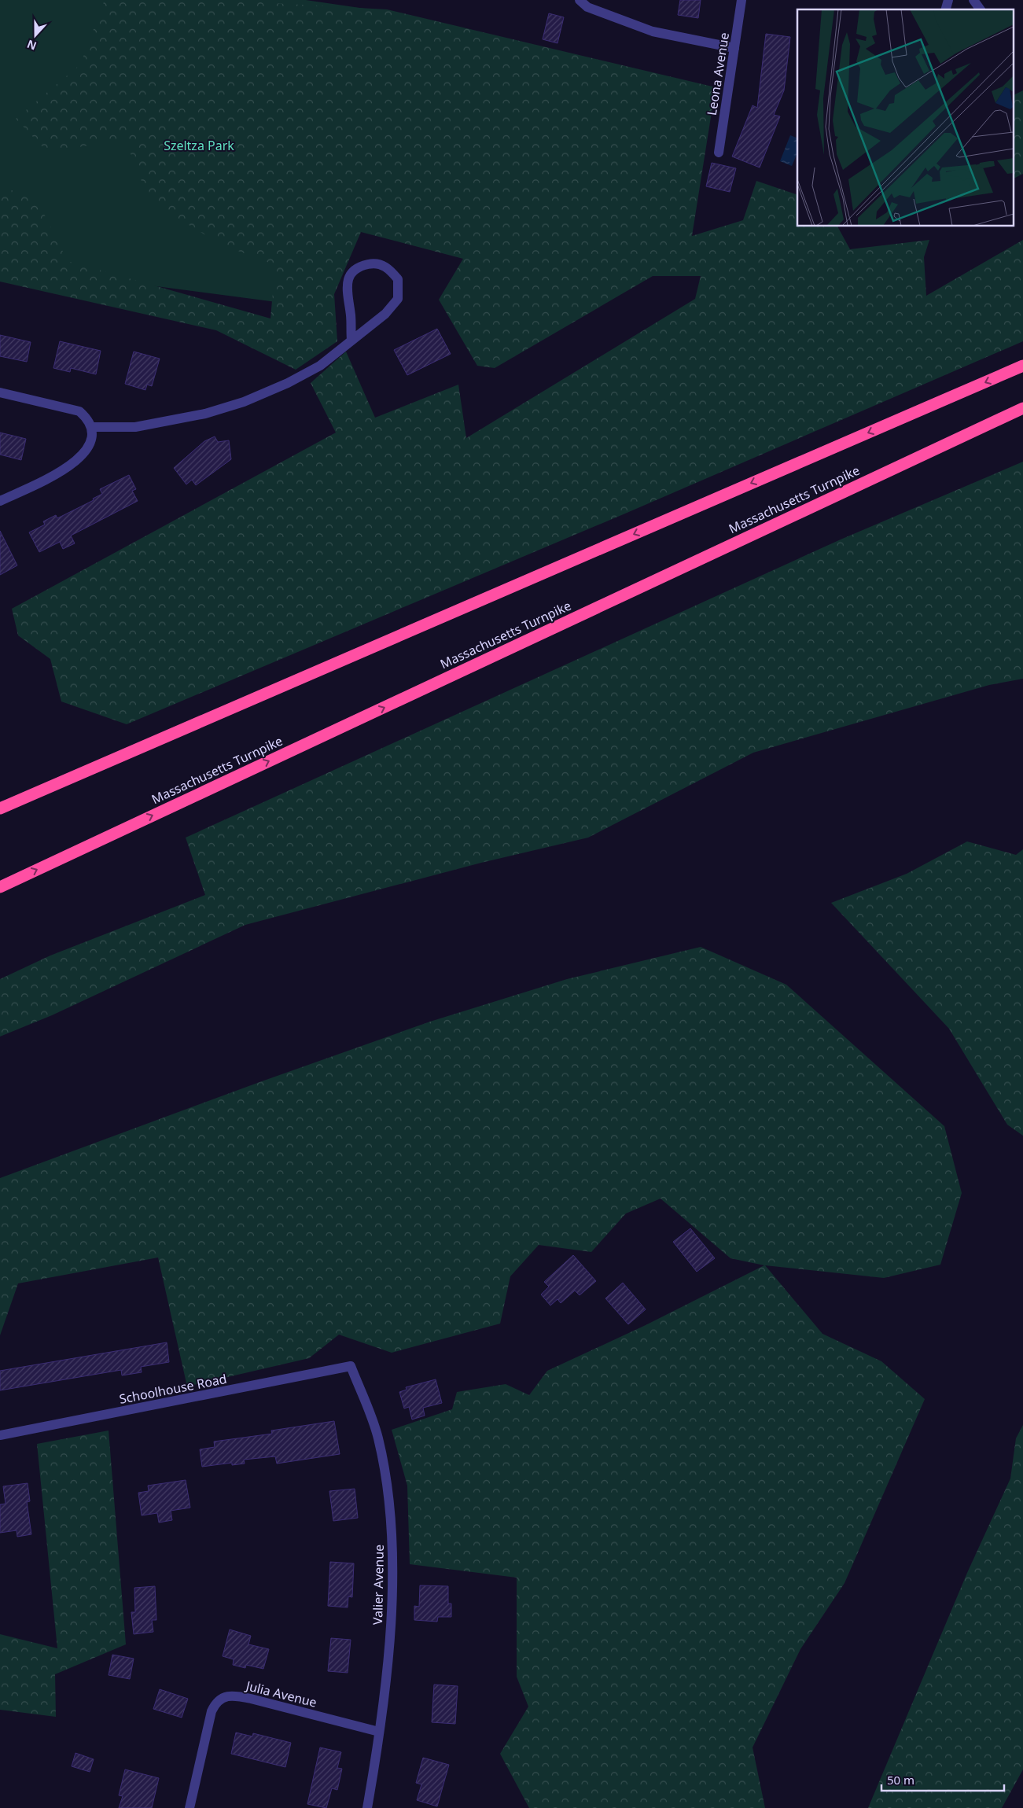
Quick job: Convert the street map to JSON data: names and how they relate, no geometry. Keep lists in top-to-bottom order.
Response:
{
  "streets": {
    "highway": ["Massachusetts Turnpike"],
    "street": [
      "Leona Avenue",
      "Schoolhouse Road",
      "Valier Avenue",
      "Julia Avenue"
    ]
  },
  "crossings": [
    ["Schoolhouse Road", "Valier Avenue"],
    ["Valier Avenue", "Julia Avenue"]
  ],
  "parks": ["Szeltza Park"],
  "scale_bar": "50 m",
  "north": "bottom"
}
